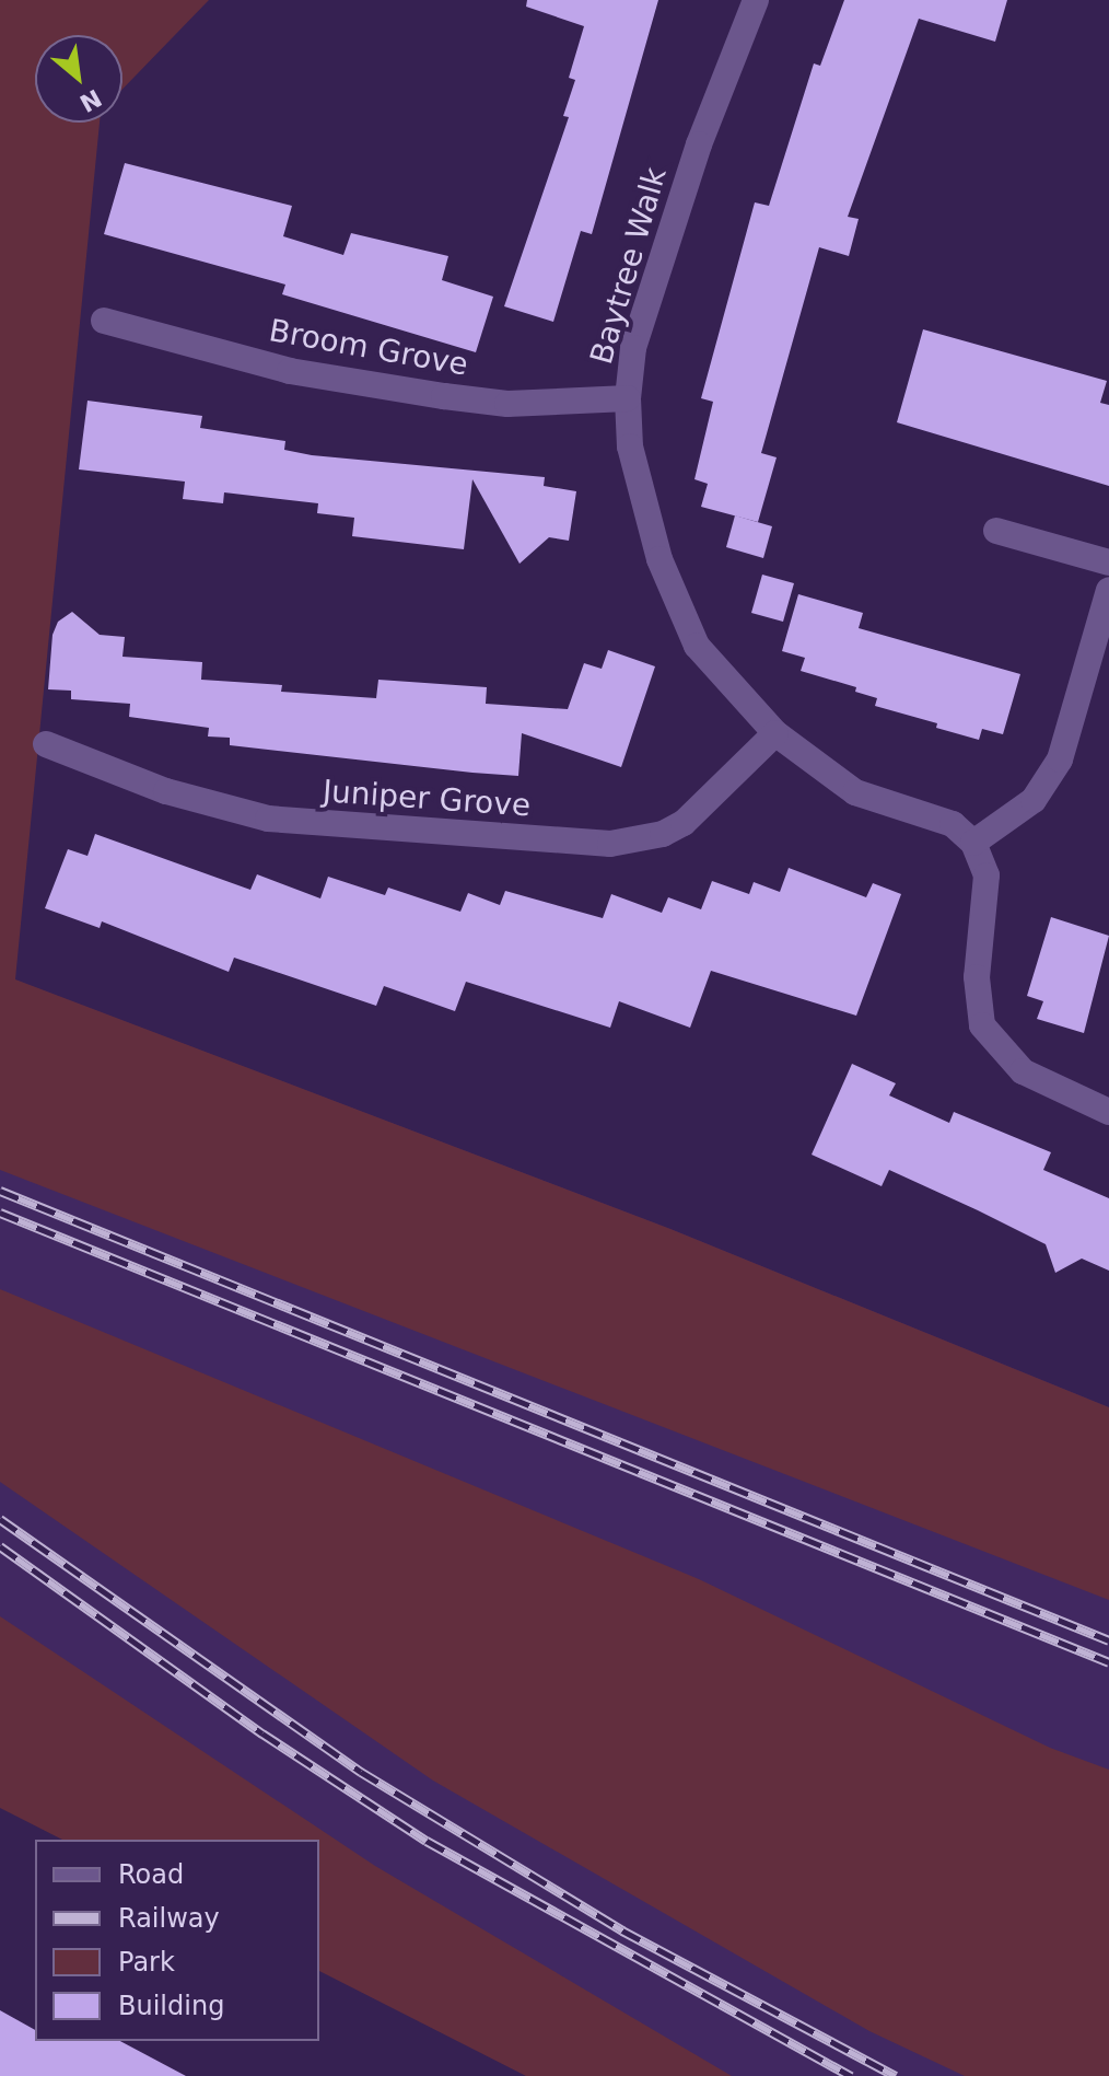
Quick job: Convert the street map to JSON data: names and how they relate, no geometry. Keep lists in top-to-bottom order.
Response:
{
  "streets": {
    "street": ["Baytree Walk", "Broom Grove", "Juniper Grove"]
  },
  "crossings": [
    ["Baytree Walk", "Broom Grove"],
    ["Baytree Walk", "Juniper Grove"]
  ],
  "legend": [
    "Road",
    "Railway",
    "Park",
    "Building"
  ],
  "north": "bottom right"
}
